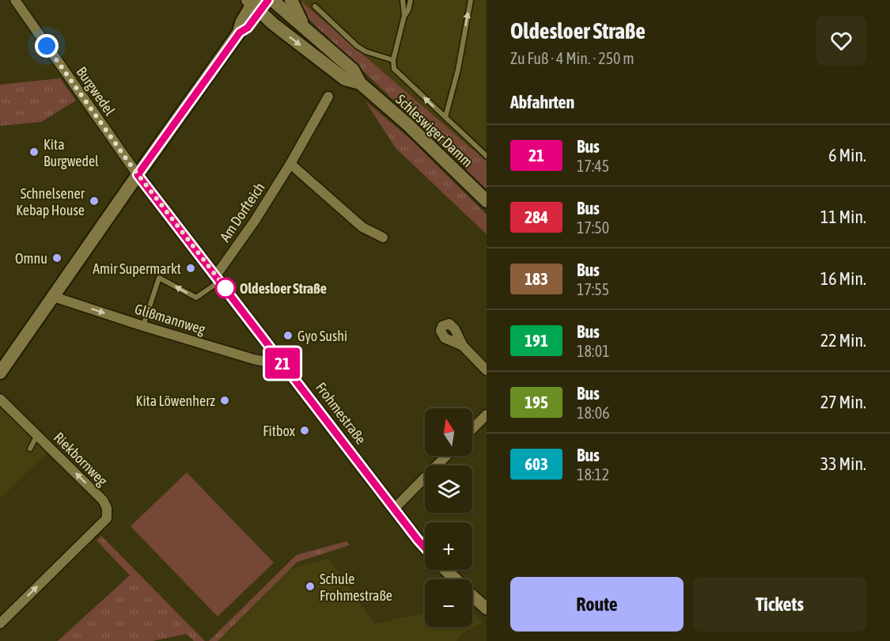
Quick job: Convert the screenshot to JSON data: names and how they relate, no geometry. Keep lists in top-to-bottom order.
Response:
{
  "streets": {
    "main road": ["Schleswiger Damm"],
    "street": [
      "Burgwedel",
      "Am Dorfteich",
      "Glißmannweg",
      "Frohmestraße",
      "Riekbornweg"
    ]
  },
  "crossings": [
    ["Burgwedel", "Frohmestraße"],
    ["Am Dorfteich", "Frohmestraße"],
    ["Glißmannweg", "Frohmestraße"]
  ],
  "one_way": ["Glißmannweg"],
  "places": [
    "Kita Burgwedel",
    "Schnelsener Kebap House",
    "Omnu",
    "Amir Supermarkt",
    "Oldesloer Straße",
    "Gyo Sushi",
    "Kita Löwenherz",
    "Fitbox",
    "Schule Frohmestraße"
  ],
  "lines": ["bus line 21"],
  "north": "top",
  "page": {
    "on_map": "21",
    "heading": [
      ["Oldesloer Straße", "Zu Fuß · 4 Min. · 250 m"],
      "Abfahrten"
    ],
    "list": [
      {
        "mark": "21",
        "name": "Bus",
        "note": "17:45",
        "value": "6 Min."
      },
      {
        "mark": "284",
        "name": "Bus",
        "note": "17:50",
        "value": "11 Min."
      },
      {
        "mark": "183",
        "name": "Bus",
        "note": "17:55",
        "value": "16 Min."
      },
      {
        "mark": "191",
        "name": "Bus",
        "note": "18:01",
        "value": "22 Min."
      },
      {
        "mark": "195",
        "name": "Bus",
        "note": "18:06",
        "value": "27 Min."
      },
      {
        "mark": "603",
        "name": "Bus",
        "note": "18:12",
        "value": "33 Min."
      }
    ],
    "map_buttons": ["+", "−"],
    "buttons": ["Route", "Tickets"]
  }
}
